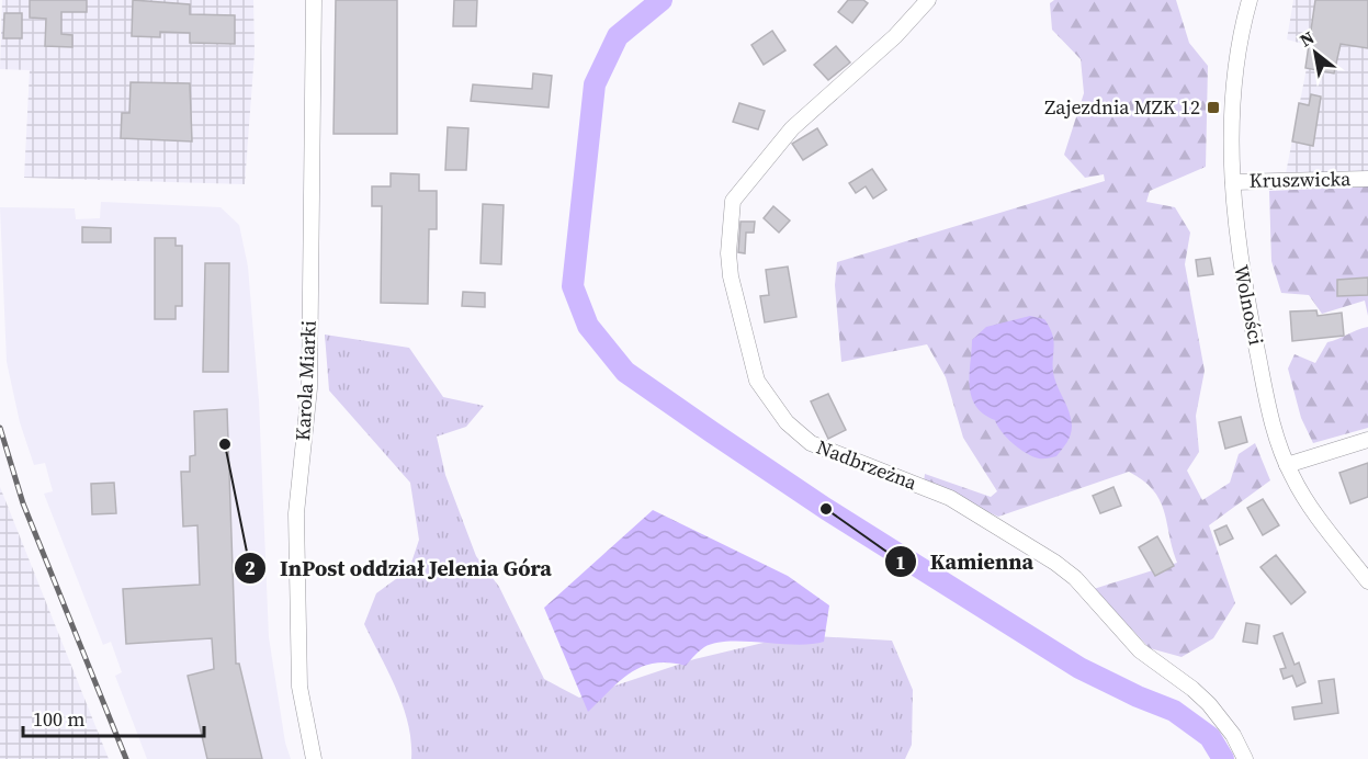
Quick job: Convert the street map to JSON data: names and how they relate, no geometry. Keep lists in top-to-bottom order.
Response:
{
  "streets": {
    "street": [
      "Kruszwicka",
      "Wolności",
      "Karola Miarki",
      "Nadbrzeżna"
    ]
  },
  "crossings": [
    ["Kruszwicka", "Wolności"]
  ],
  "places": {
    "transit": ["Zajezdnia MZK 12"],
    "other": ["InPost oddział Jelenia Góra", "Kamienna"]
  },
  "scale_bar": "100 m",
  "north": "top left"
}
